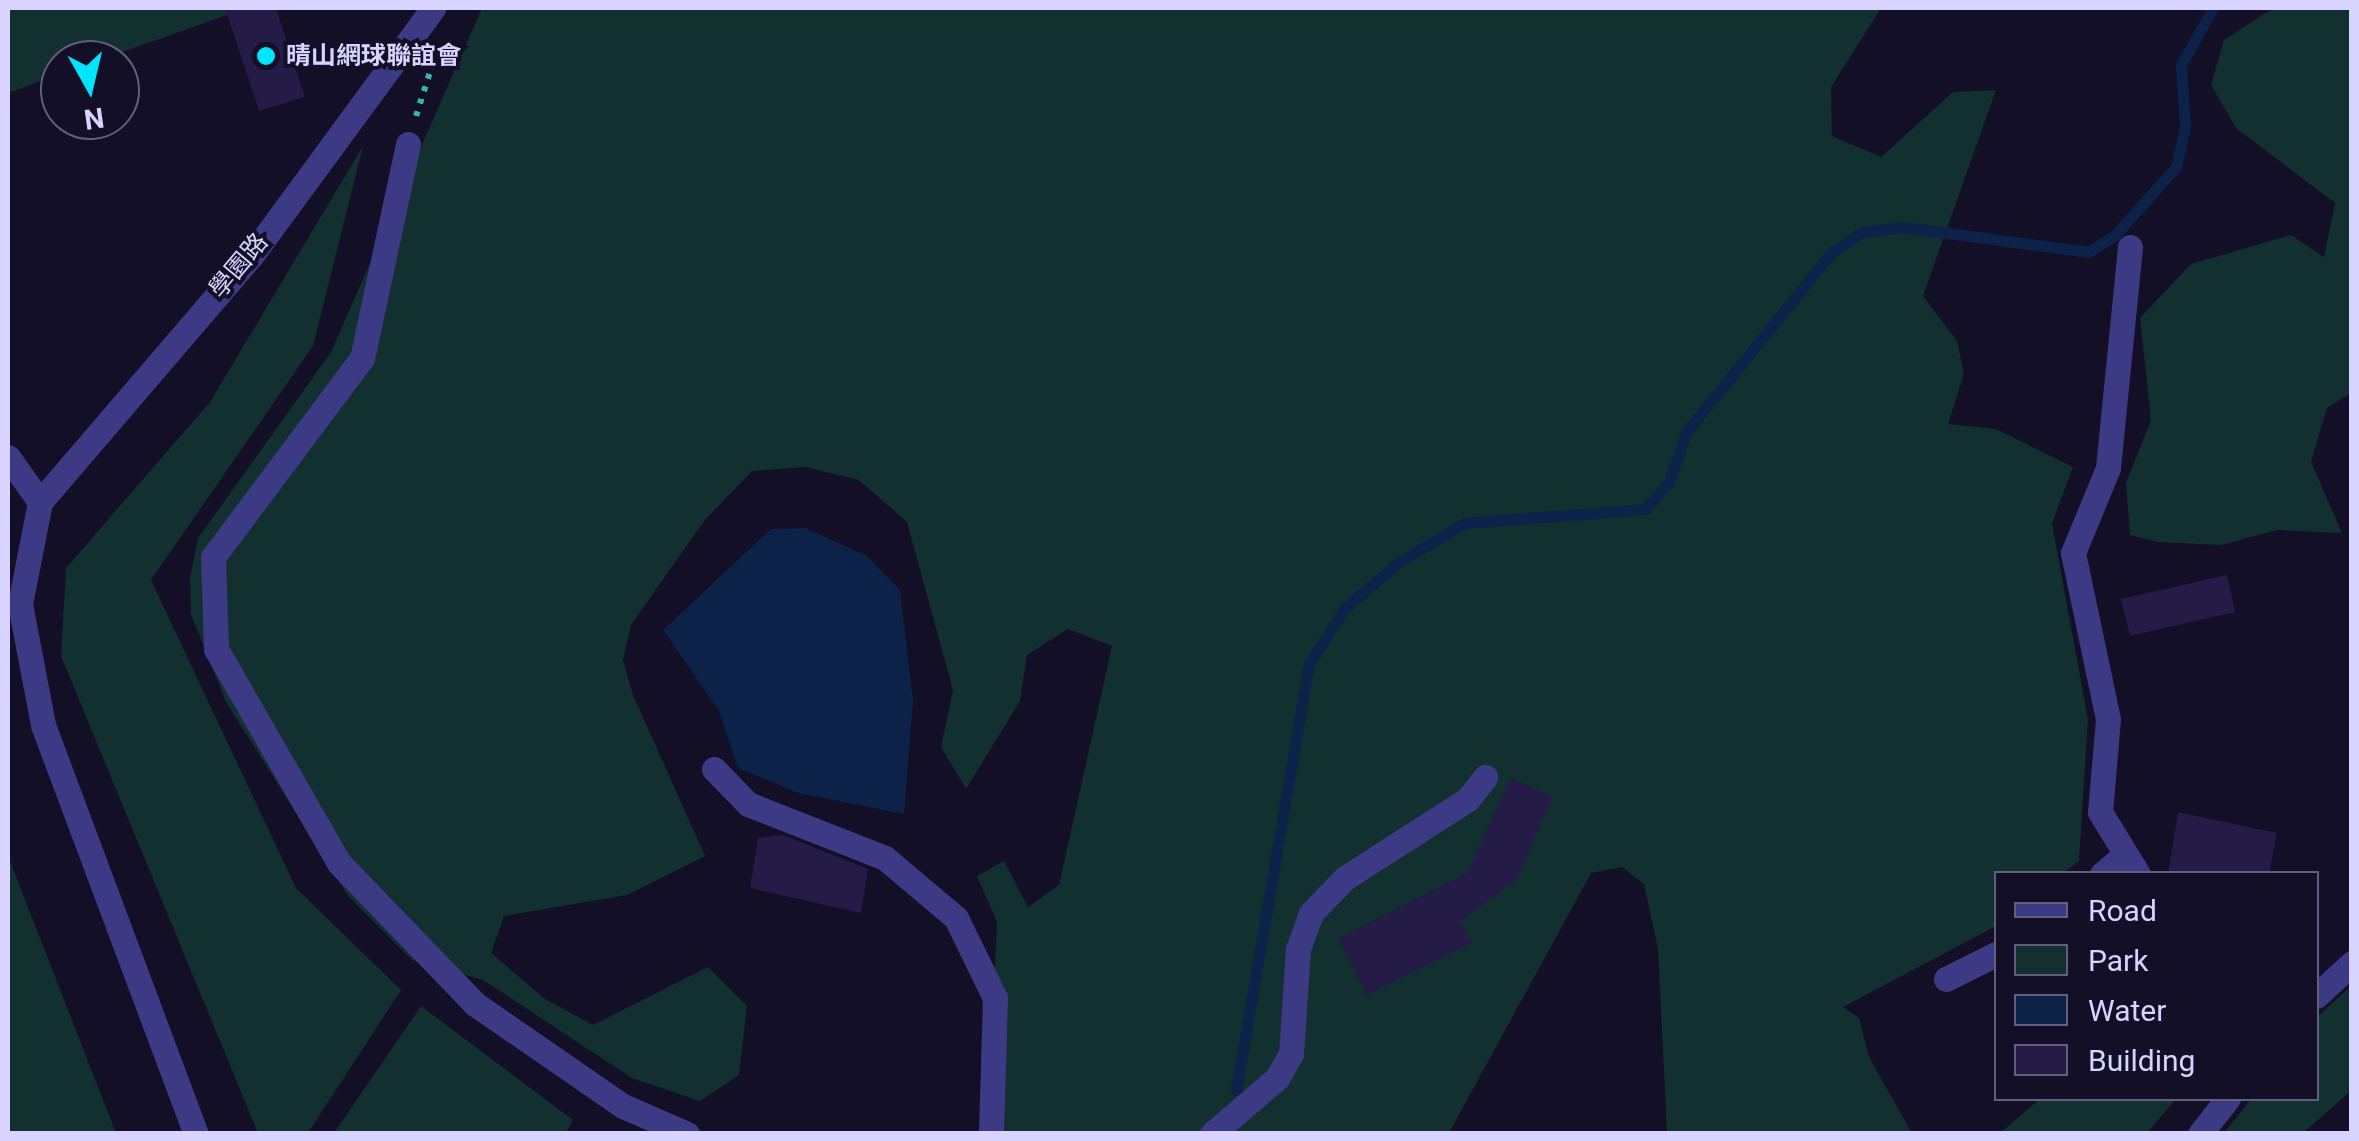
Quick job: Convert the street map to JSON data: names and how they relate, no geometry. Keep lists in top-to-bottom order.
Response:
{
  "streets": {
    "street": ["學園路"]
  },
  "places": ["晴山網球聯誼會"],
  "legend": [
    "Road",
    "Park",
    "Water",
    "Building"
  ],
  "north": "bottom"
}
